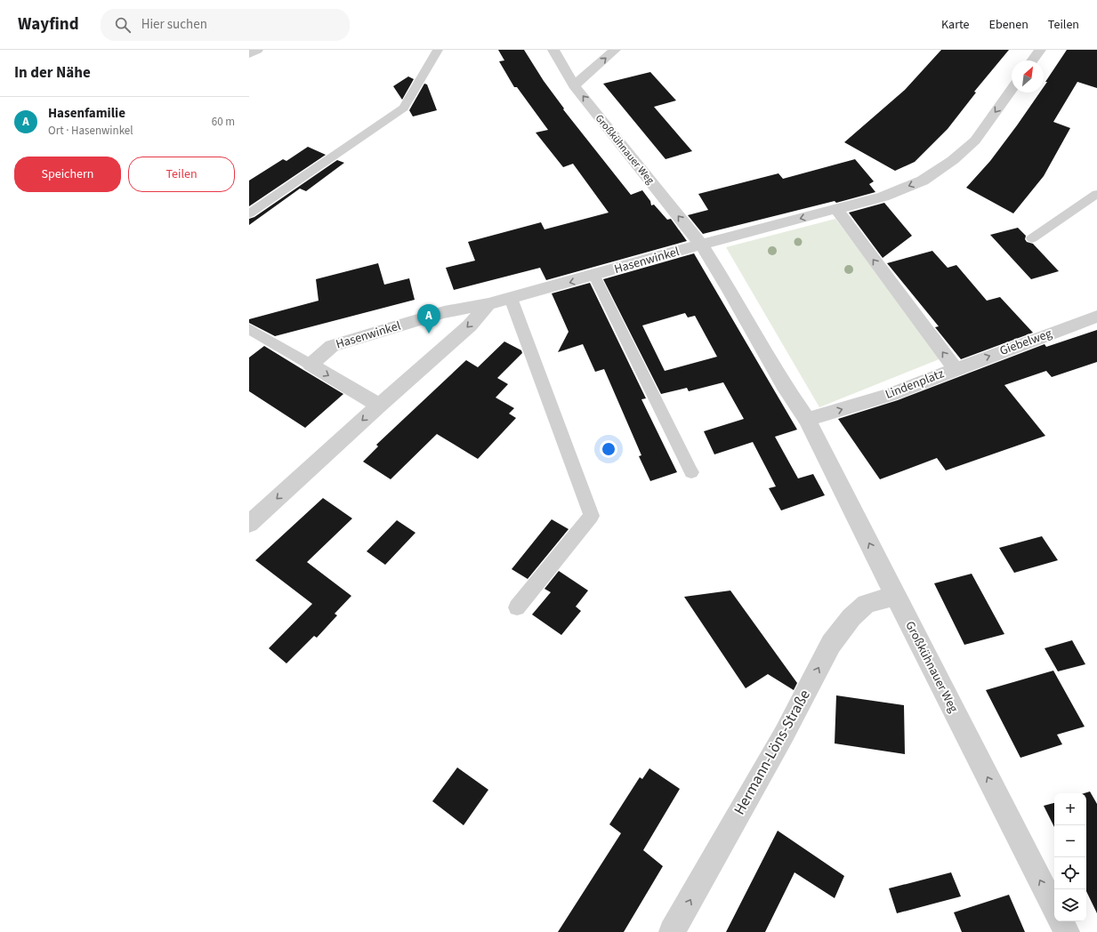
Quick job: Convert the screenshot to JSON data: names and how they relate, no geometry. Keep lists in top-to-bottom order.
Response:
{
  "streets": {
    "street": [
      "Großkühnauer Weg",
      "Hasenwinkel",
      "Giebelweg",
      "Lindenplatz",
      "Hermann-Löns-Straße"
    ]
  },
  "crossings": [
    ["Großkühnauer Weg", "Hasenwinkel"],
    ["Großkühnauer Weg", "Lindenplatz"],
    ["Großkühnauer Weg", "Hermann-Löns-Straße"],
    ["Giebelweg", "Lindenplatz"]
  ],
  "one_way": ["Großkühnauer Weg", "Giebelweg", "Hermann-Löns-Straße"],
  "north": "top right",
  "page": {
    "header": "Wayfind",
    "search": "Hier suchen",
    "nav": ["Karte", "Ebenen", "Teilen"],
    "heading": "In der Nähe",
    "list": [
      {
        "mark": "A",
        "name": "Hasenfamilie",
        "note": "Ort · Hasenwinkel",
        "value": "60 m"
      }
    ],
    "buttons": ["Speichern", "Teilen"],
    "pins": "A",
    "map_buttons": ["+", "−"]
  }
}
